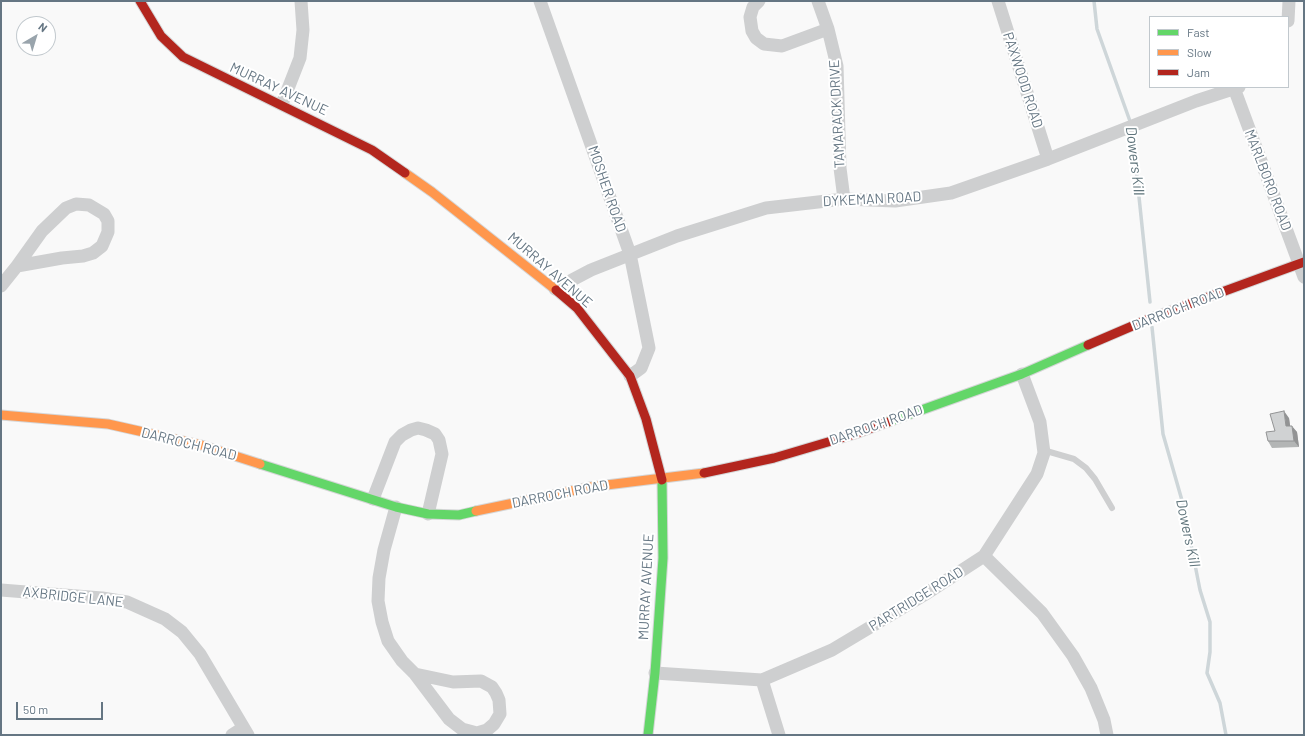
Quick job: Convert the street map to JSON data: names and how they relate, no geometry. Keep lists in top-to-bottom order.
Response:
{
  "streets": {
    "street": [
      "PAXWOOD ROAD",
      "MURRAY AVENUE",
      "TAMARACK DRIVE",
      "MARLBORO ROAD",
      "MOSHER ROAD",
      "DYKEMAN ROAD",
      "DARROCH ROAD",
      "AXBRIDGE LANE",
      "PARTRIDGE ROAD"
    ]
  },
  "crossings": [
    ["PAXWOOD ROAD", "DYKEMAN ROAD"],
    ["MURRAY AVENUE", "MOSHER ROAD"],
    ["MURRAY AVENUE", "DYKEMAN ROAD"],
    ["MURRAY AVENUE", "DARROCH ROAD"],
    ["MURRAY AVENUE", "PARTRIDGE ROAD"],
    ["TAMARACK DRIVE", "DYKEMAN ROAD"],
    ["MARLBORO ROAD", "DYKEMAN ROAD"],
    ["MARLBORO ROAD", "DARROCH ROAD"],
    ["MOSHER ROAD", "DYKEMAN ROAD"],
    ["DARROCH ROAD", "PARTRIDGE ROAD"]
  ],
  "water": ["Dowers Kill"],
  "legend": ["Fast", "Slow", "Jam"],
  "scale_bar": "50 m",
  "north": "top right"
}
